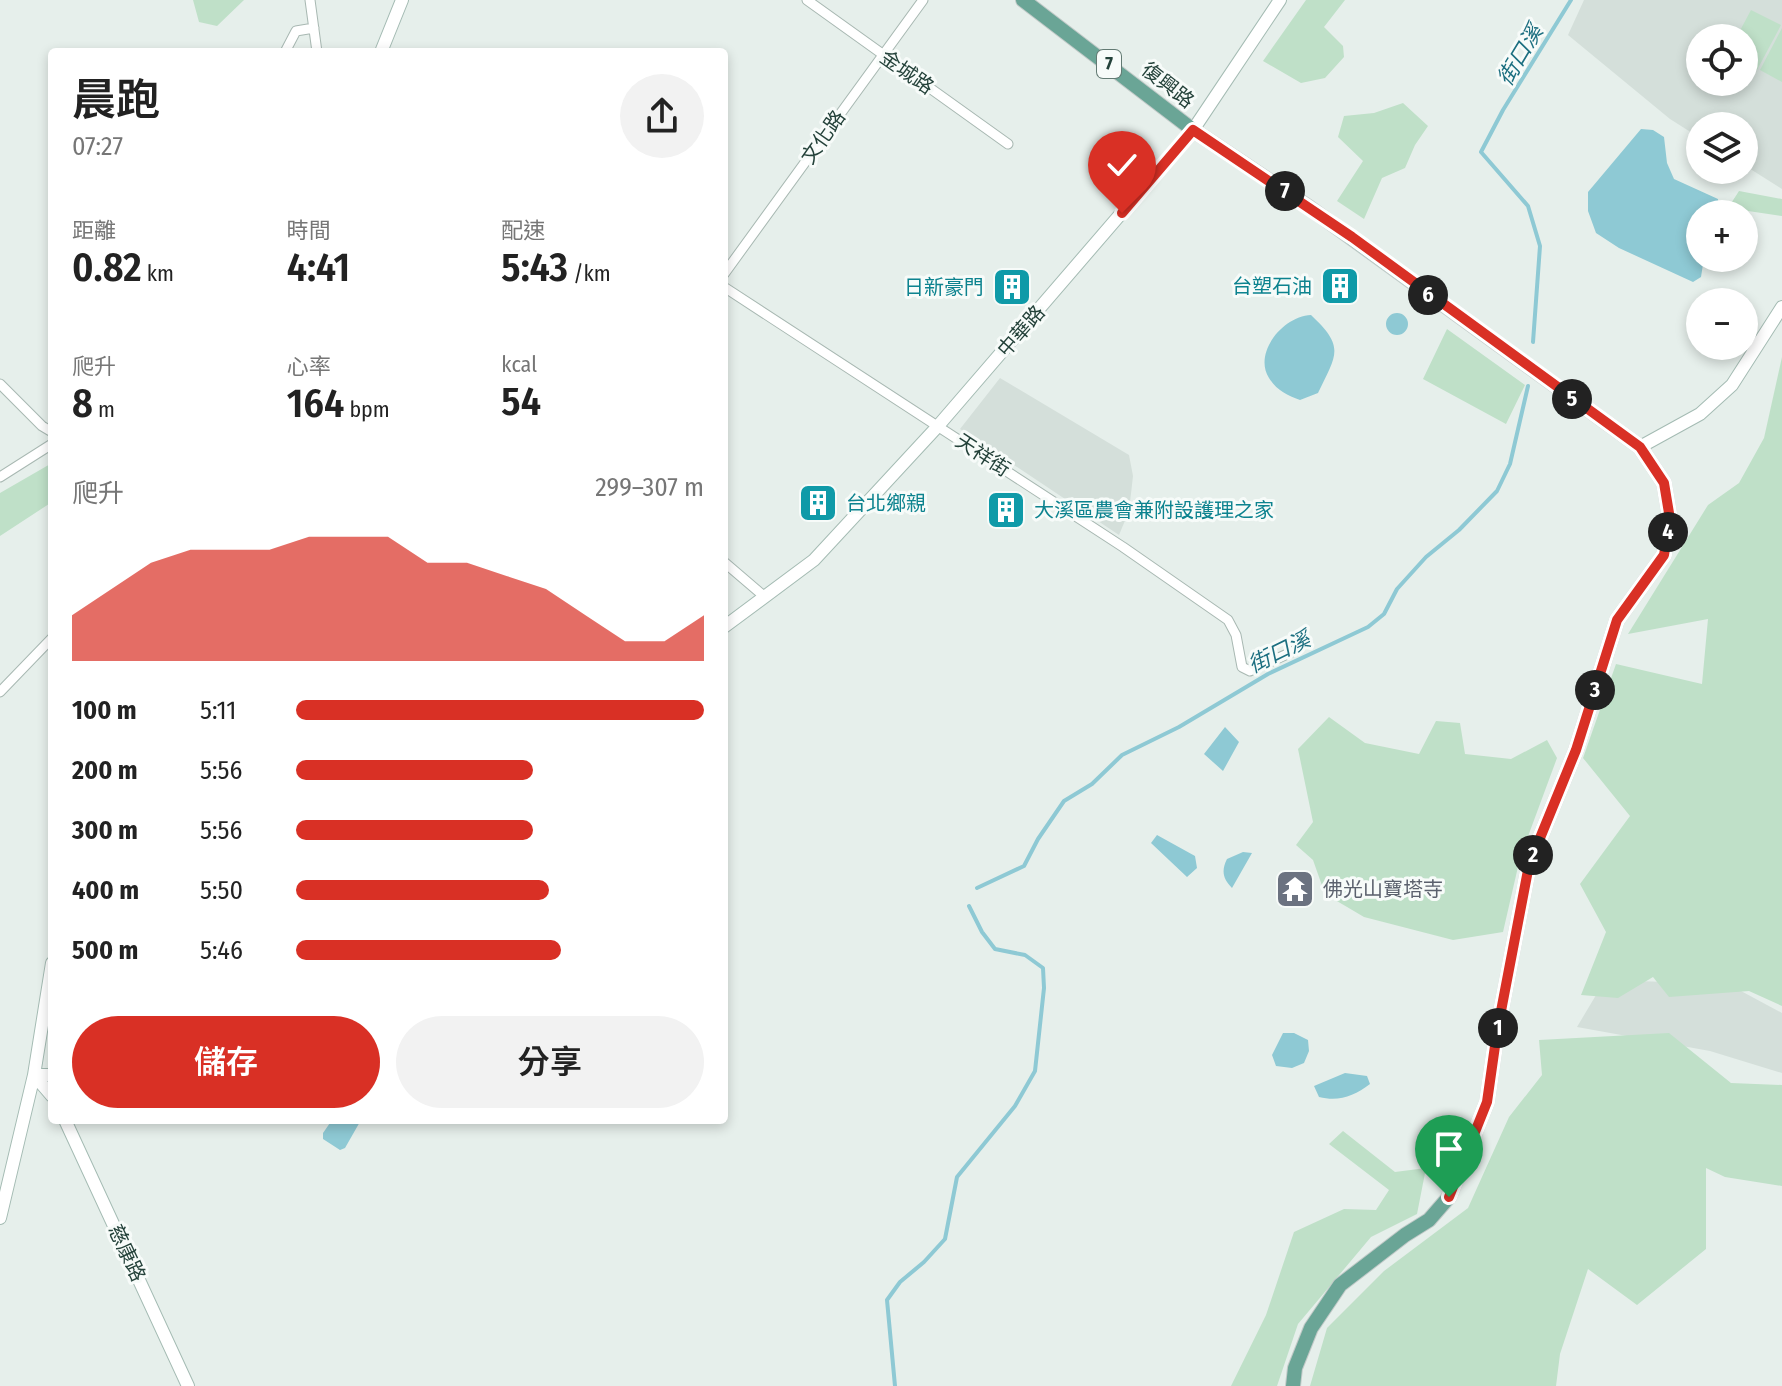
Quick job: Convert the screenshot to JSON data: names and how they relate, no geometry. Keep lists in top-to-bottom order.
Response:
{
  "streets": {
    "main road": ["7", "復興路"],
    "street": [
      "金城路",
      "文化路",
      "中華路",
      "天祥街",
      "慈康路"
    ]
  },
  "crossings": [
    ["金城路", "文化路"],
    ["復興路", "中華路"],
    ["中華路", "天祥街"]
  ],
  "water": ["街口溪"],
  "places": {
    "building": [
      "台塑石油",
      "日新豪門",
      "台北鄉親",
      "大溪區農會兼附設護理之家"
    ],
    "temple": ["佛光山寶塔寺"]
  },
  "page": {
    "map_buttons": ["+", "−"],
    "heading": ["晨跑", "07:27"],
    "pins": [
      "7",
      "6",
      "5",
      "4",
      "3",
      "2",
      "1"
    ],
    "stats": [
      ["距離", "0.82 km"],
      ["時間", "4:41"],
      ["配速", "5:43 /km"],
      ["爬升", "8 m"],
      ["心率", "164 bpm"],
      ["kcal", "54"]
    ],
    "chart": ["爬升", "299–307 m"],
    "list": [
      {
        "name": "100 m",
        "note": "5:11"
      },
      {
        "name": "200 m",
        "note": "5:56"
      },
      {
        "name": "300 m",
        "note": "5:56"
      },
      {
        "name": "400 m",
        "note": "5:50"
      },
      {
        "name": "500 m",
        "note": "5:46"
      }
    ],
    "buttons": ["儲存", "分享"]
  }
}
